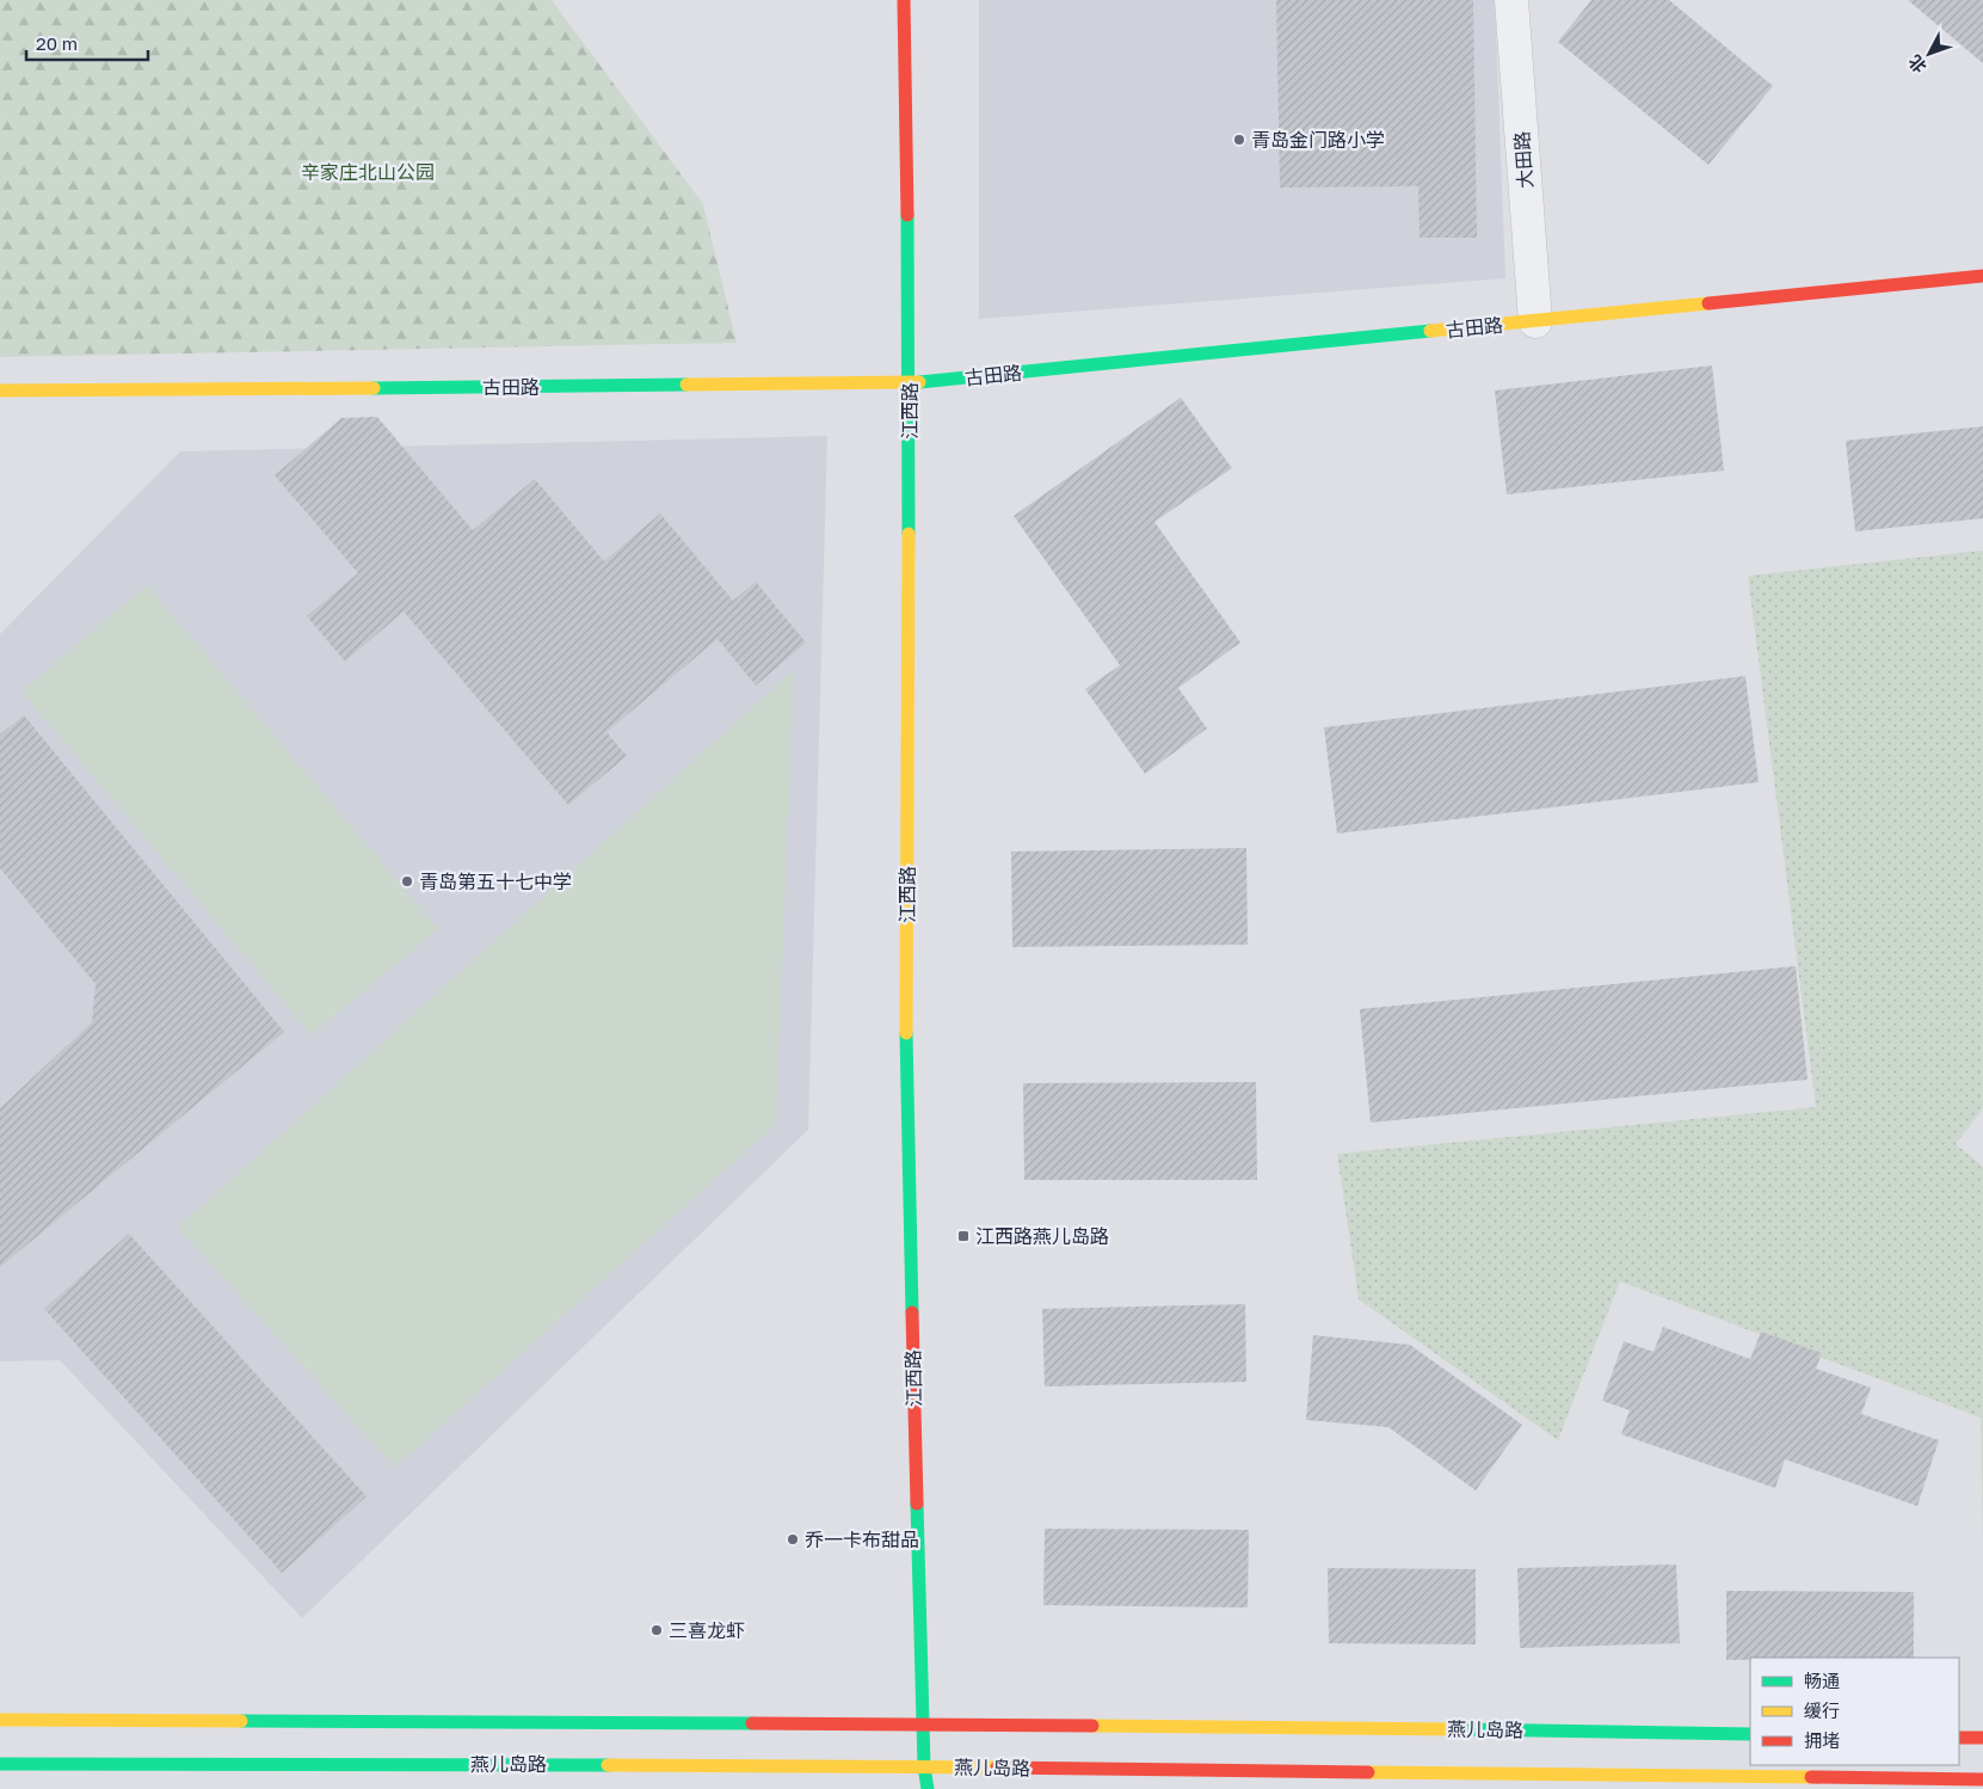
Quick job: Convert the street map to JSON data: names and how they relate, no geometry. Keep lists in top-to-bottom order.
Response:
{
  "streets": {
    "main road": ["古田路", "江西路", "燕儿岛路"],
    "street": ["大田路"]
  },
  "crossings": [
    ["大田路", "古田路"],
    ["古田路", "江西路"],
    ["江西路", "燕儿岛路"]
  ],
  "parks": ["辛家庄北山公园"],
  "places": {
    "other": [
      "青岛金门路小学",
      "青岛第五十七中学",
      "乔一卡布甜品",
      "三喜龙虾"
    ],
    "transit": ["江西路燕儿岛路"]
  },
  "legend": ["畅通", "缓行", "拥堵"],
  "scale_bar": "20 m",
  "north": "bottom left"
}
